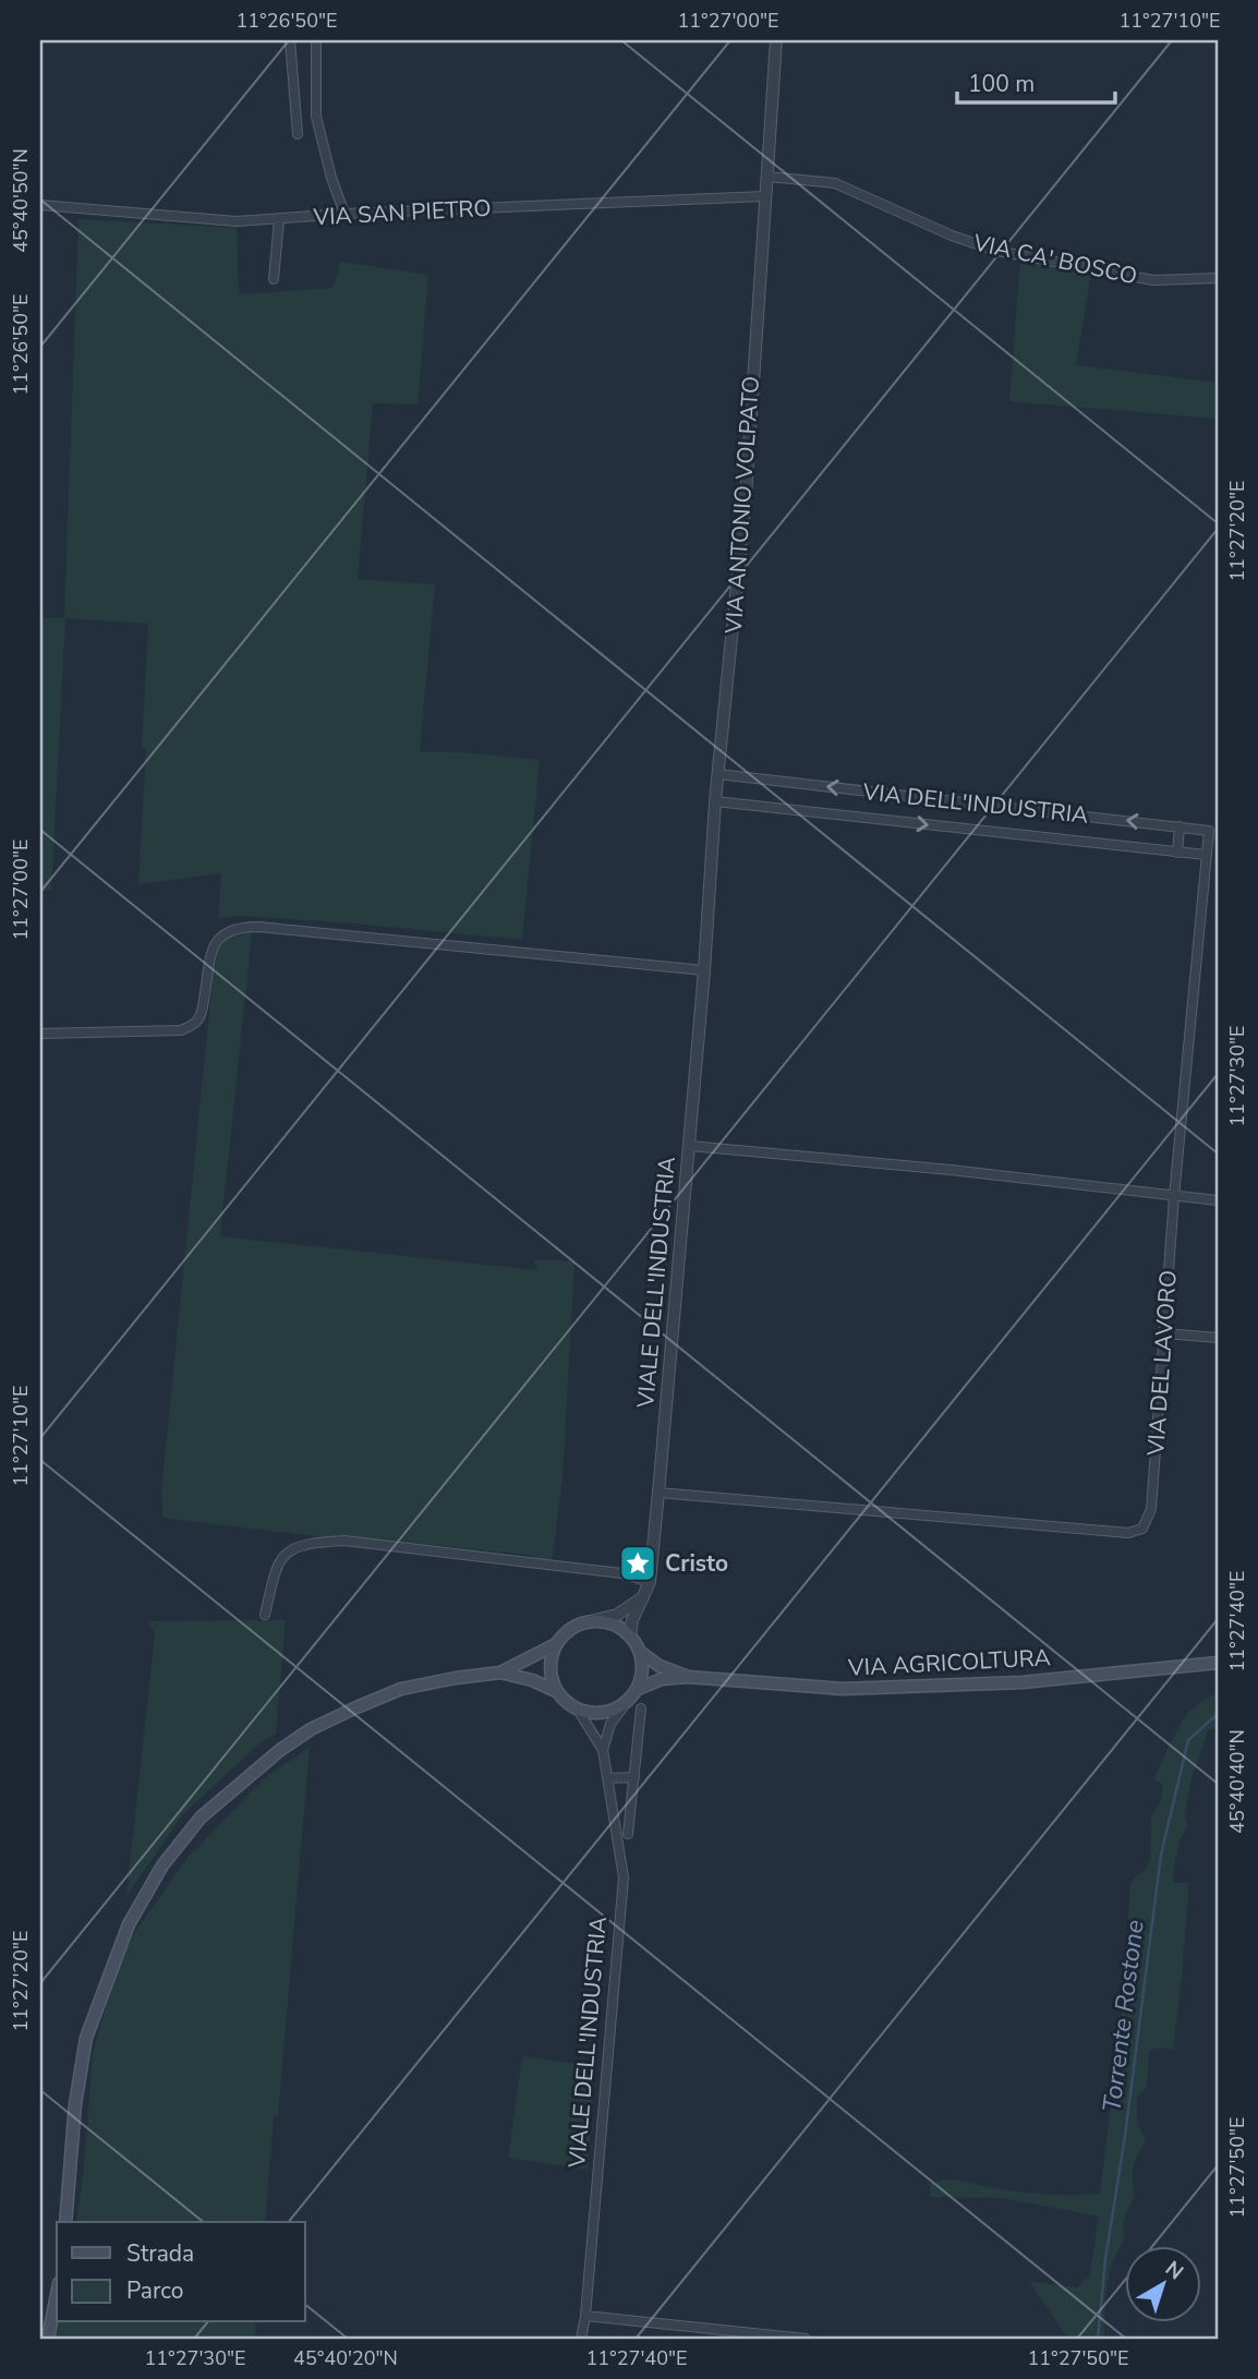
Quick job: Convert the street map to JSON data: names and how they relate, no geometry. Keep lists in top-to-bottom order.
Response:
{
  "streets": {
    "main road": ["VIALE DELL'INDUSTRIA", "VIA AGRICOLTURA"],
    "street": [
      "VIA SAN PIETRO",
      "VIA CA' BOSCO",
      "VIA ANTONIO VOLPATO",
      "VIA DELL'INDUSTRIA",
      "VIA DEL LAVORO"
    ]
  },
  "crossings": [
    ["VIA SAN PIETRO", "VIA ANTONIO VOLPATO"],
    ["VIA CA' BOSCO", "VIA ANTONIO VOLPATO"],
    ["VIA ANTONIO VOLPATO", "VIA DELL'INDUSTRIA"],
    ["VIA ANTONIO VOLPATO", "VIALE DELL'INDUSTRIA"],
    ["VIA DELL'INDUSTRIA", "VIA DEL LAVORO"],
    ["VIALE DELL'INDUSTRIA", "VIA DEL LAVORO"],
    ["VIALE DELL'INDUSTRIA", "VIA AGRICOLTURA"]
  ],
  "water": ["Torrente Rostone"],
  "places": {
    "place": ["Cristo"]
  },
  "legend": ["Strada", "Parco"],
  "scale_bar": "100 m",
  "north": "top right",
  "coordinates": [
    "11°26'50\"E",
    "11°27'00\"E",
    "11°27'10\"E",
    "45°40'50\"N",
    "11°27'20\"E",
    "11°27'30\"E",
    "11°27'40\"E",
    "45°40'40\"N",
    "11°27'50\"E",
    "45°40'20\"N"
  ]
}
